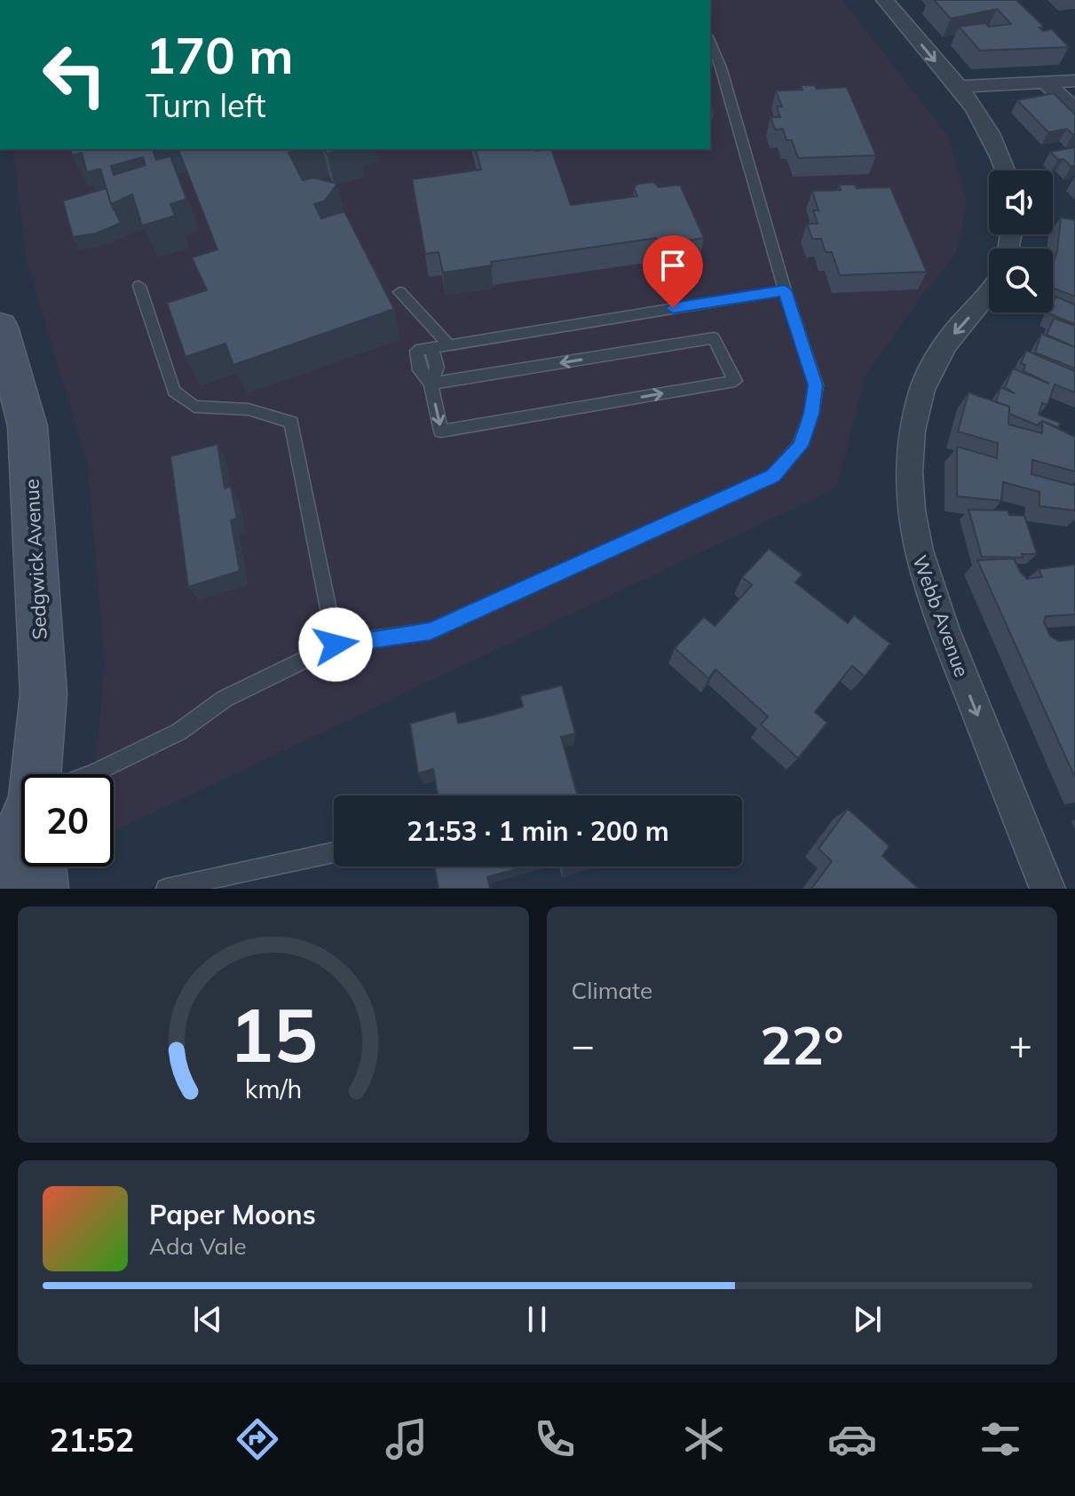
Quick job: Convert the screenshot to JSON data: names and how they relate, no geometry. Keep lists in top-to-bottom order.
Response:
{
  "streets": {
    "street": ["Sedgwick Avenue", "Webb Avenue"]
  },
  "one_way": ["Webb Avenue"],
  "page": {
    "turn": ["170 m", "Turn left"],
    "limit": "20",
    "trip": "21:53 · 1 min · 200 m",
    "tile": "Climate",
    "heat": ["−", "22°", "+"],
    "song": ["Paper Moons", "Ada Vale"],
    "tabs": "21:52",
    "gauge": ["15", "km/h"]
  }
}
